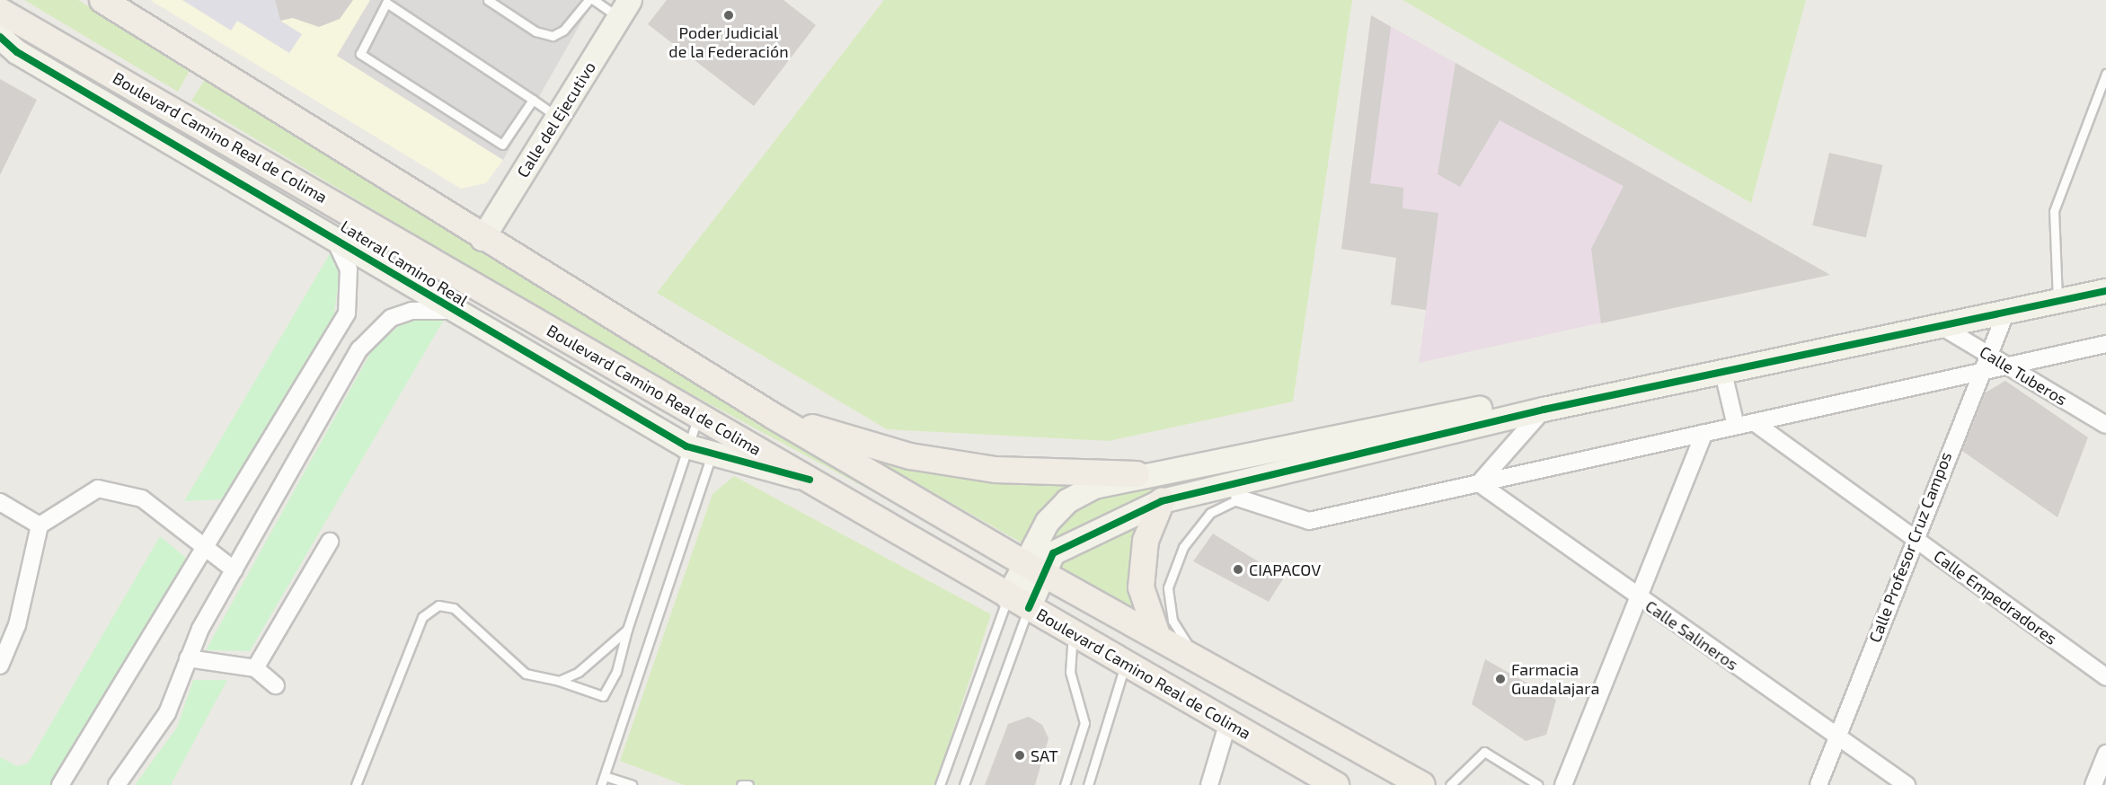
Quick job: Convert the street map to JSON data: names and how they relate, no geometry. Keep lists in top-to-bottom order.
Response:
{
  "streets": {
    "main road": ["Boulevard Camino Real de Colima"],
    "street": [
      "Calle del Ejecutivo",
      "Lateral Camino Real",
      "Calle Tuberos",
      "Calle Profesor Cruz Campos",
      "Calle Empedradores",
      "Calle Salineros"
    ]
  },
  "crossings": [
    ["Boulevard Camino Real de Colima", "Lateral Camino Real"],
    ["Calle Tuberos", "Calle Profesor Cruz Campos"],
    ["Calle Profesor Cruz Campos", "Calle Empedradores"],
    ["Calle Profesor Cruz Campos", "Calle Salineros"]
  ],
  "places": [
    "Poder Judicial de la Federación",
    "CIAPACOV",
    "Farmacia Guadalajara",
    "SAT"
  ]
}
